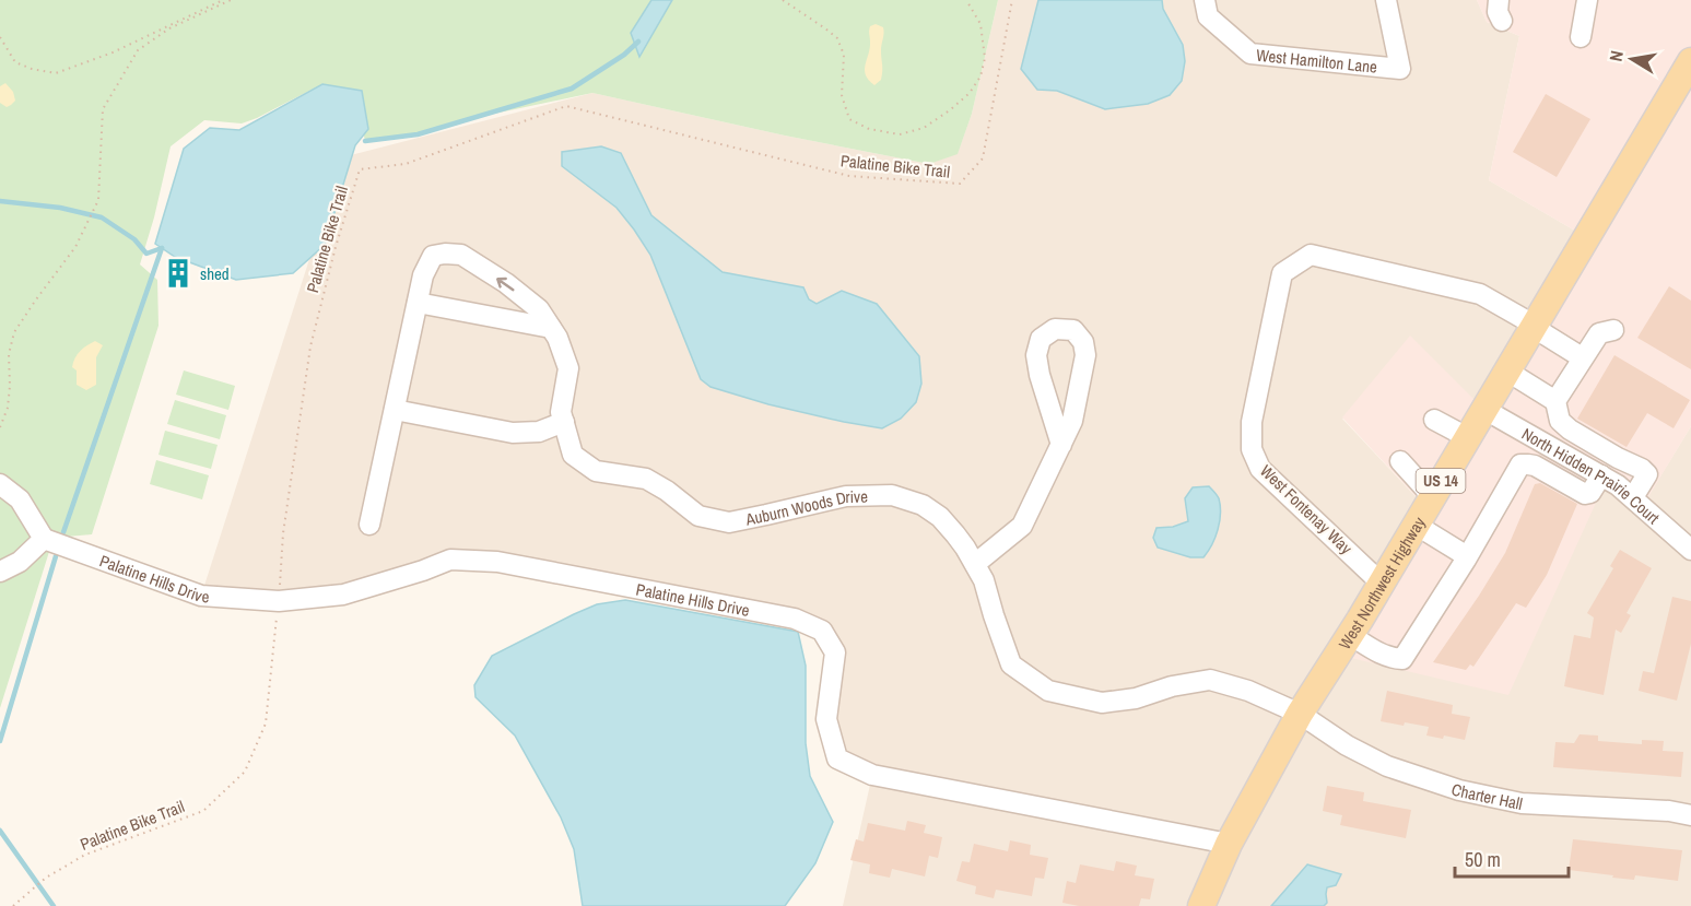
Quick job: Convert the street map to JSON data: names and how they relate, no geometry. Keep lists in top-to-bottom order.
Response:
{
  "streets": {
    "main road": ["US 14", "West Northwest Highway"],
    "street": [
      "West Hamilton Lane",
      "North Hidden Prairie Court",
      "Auburn Woods Drive",
      "West Fontenay Way",
      "Palatine Hills Drive",
      "Charter Hall"
    ],
    "path": ["Palatine Bike Trail"]
  },
  "crossings": [
    ["Palatine Bike Trail", "Palatine Hills Drive"],
    ["North Hidden Prairie Court", "West Northwest Highway"],
    ["Auburn Woods Drive", "West Northwest Highway"],
    ["Auburn Woods Drive", "Charter Hall"],
    ["West Fontenay Way", "West Northwest Highway"],
    ["Palatine Hills Drive", "West Northwest Highway"],
    ["West Northwest Highway", "Charter Hall"]
  ],
  "places": {
    "building": ["shed"]
  },
  "scale_bar": "50 m",
  "north": "left"
}
